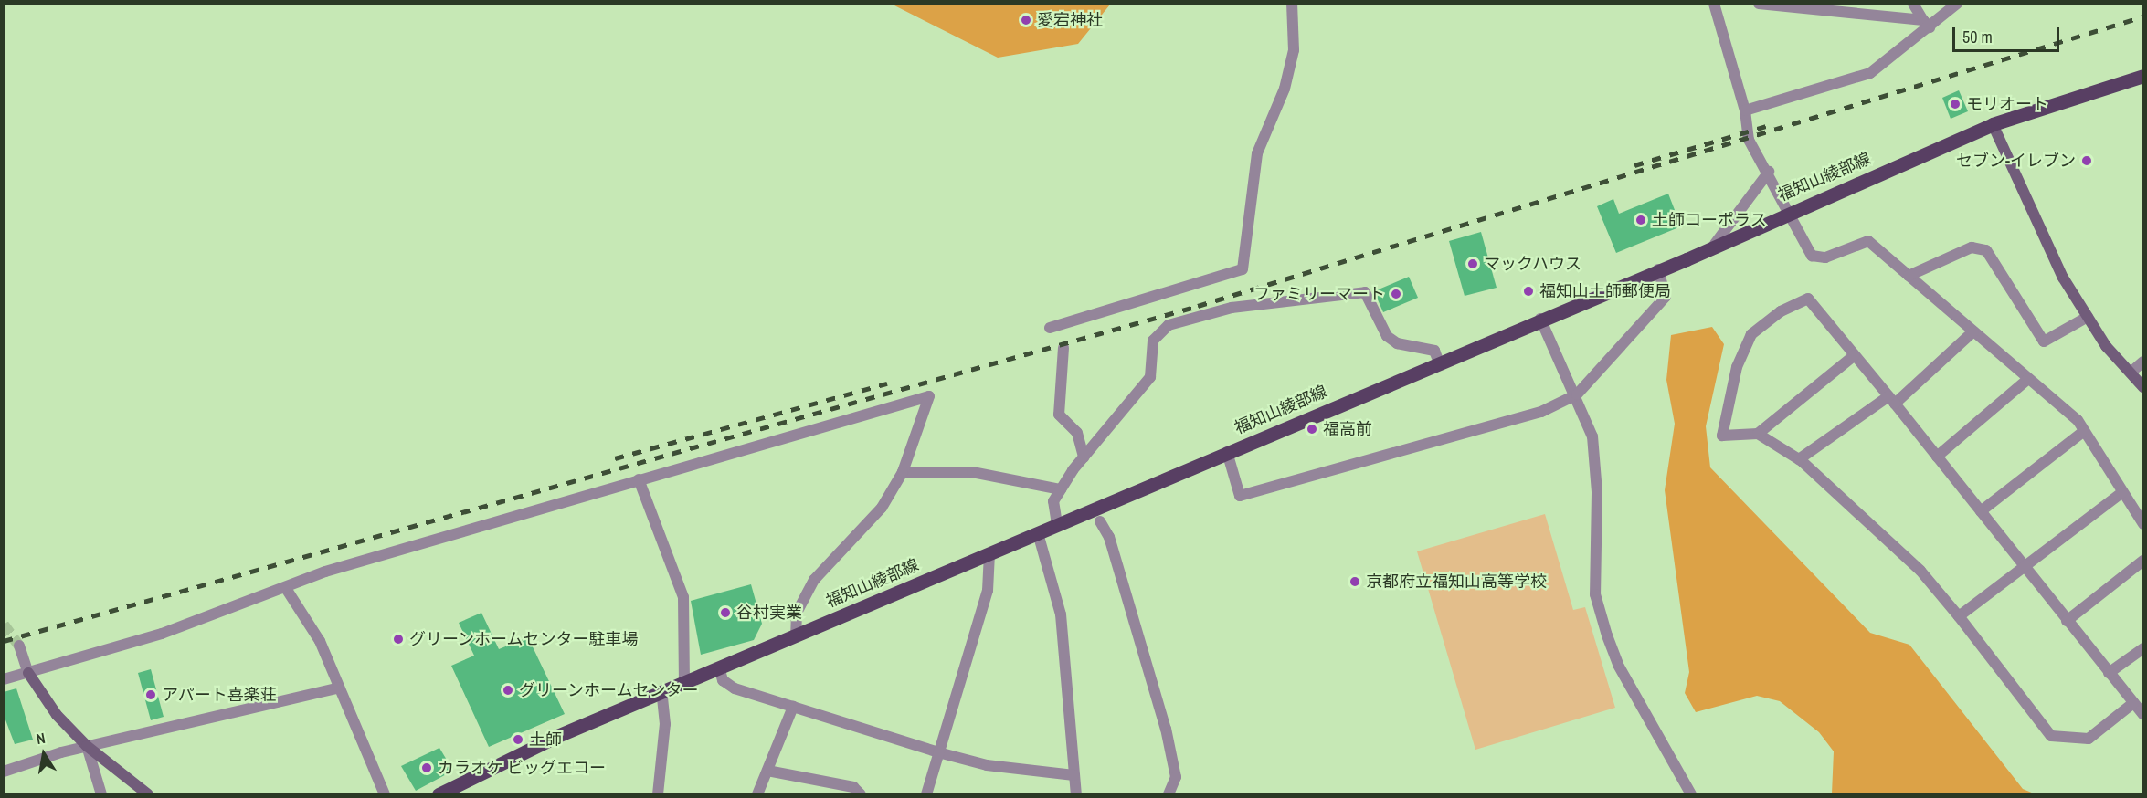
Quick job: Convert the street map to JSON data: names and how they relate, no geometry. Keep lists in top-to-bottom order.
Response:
{
  "streets": {
    "main road": ["福知山綾部線"]
  },
  "places": [
    "愛宕神社",
    "モリオート",
    "セブン-イレブン",
    "土師コーポラス",
    "マックハウス",
    "福知山土師郵便局",
    "ファミリーマート",
    "福高前",
    "京都府立福知山高等学校",
    "谷村実業",
    "グリーンホームセンター駐車場",
    "グリーンホームセンター",
    "アパート喜楽荘",
    "土師",
    "カラオケ ビッグエコー"
  ],
  "scale_bar": "50 m",
  "north": "top"
}
